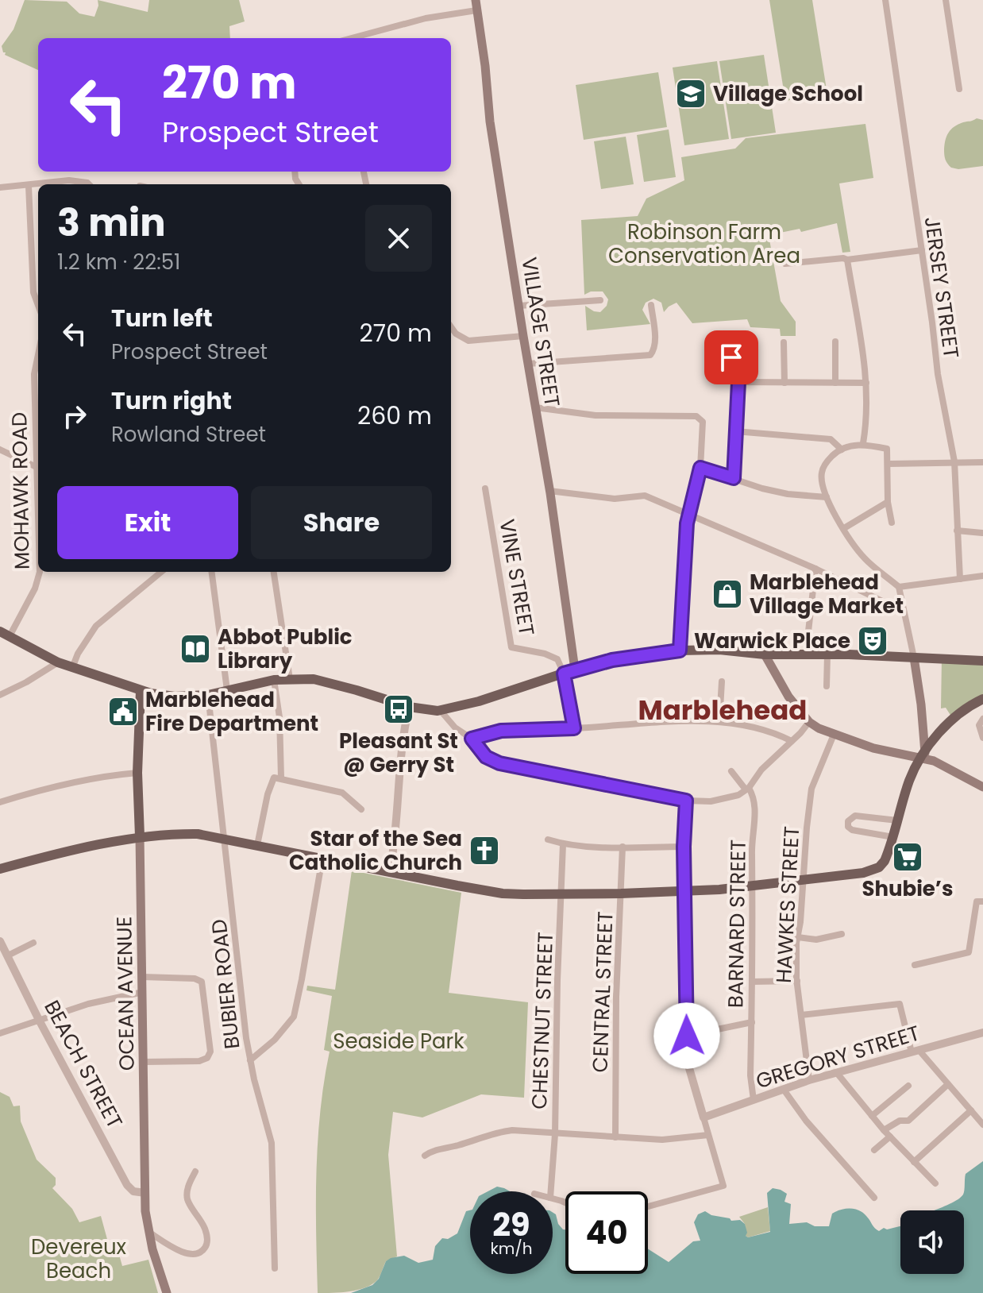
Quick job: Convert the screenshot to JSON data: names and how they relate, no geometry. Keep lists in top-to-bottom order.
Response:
{
  "streets": {
    "main road": ["VILLAGE STREET", "OCEAN AVENUE"],
    "street": [
      "JERSEY STREET",
      "MOHAWK ROAD",
      "VINE STREET",
      "HAWKES STREET",
      "BARNARD STREET",
      "BUBIER ROAD",
      "CENTRAL STREET",
      "CHESTNUT STREET",
      "GREGORY STREET",
      "BEACH STREET"
    ]
  },
  "crossings": [
    ["HAWKES STREET", "GREGORY STREET"],
    ["BARNARD STREET", "GREGORY STREET"],
    ["OCEAN AVENUE", "BEACH STREET"]
  ],
  "districts": ["Marblehead"],
  "parks": ["Robinson Farm Conservation Area", "Seaside Park", "Devereux Beach"],
  "places": {
    "school or university": ["Village School"],
    "shop": ["Marblehead Village Market"],
    "theatre": ["Warwick Place"],
    "library": ["Abbot Public Library"],
    "bus stop": ["Pleasant St @ Gerry St"],
    "public building": ["Marblehead Fire Department"],
    "church": ["Star of the Sea Catholic Church"],
    "supermarket": ["Shubie’s"]
  },
  "page": {
    "turn": ["270 m", "Prospect Street"],
    "heading": ["3 min", "1.2 km · 22:51"],
    "list": [
      {
        "name": "Turn left",
        "note": "Prospect Street",
        "value": "270 m"
      },
      {
        "name": "Turn right",
        "note": "Rowland Street",
        "value": "260 m"
      }
    ],
    "buttons": ["Exit", "Share"],
    "speed": "29 km/h",
    "limit": "40"
  }
}
